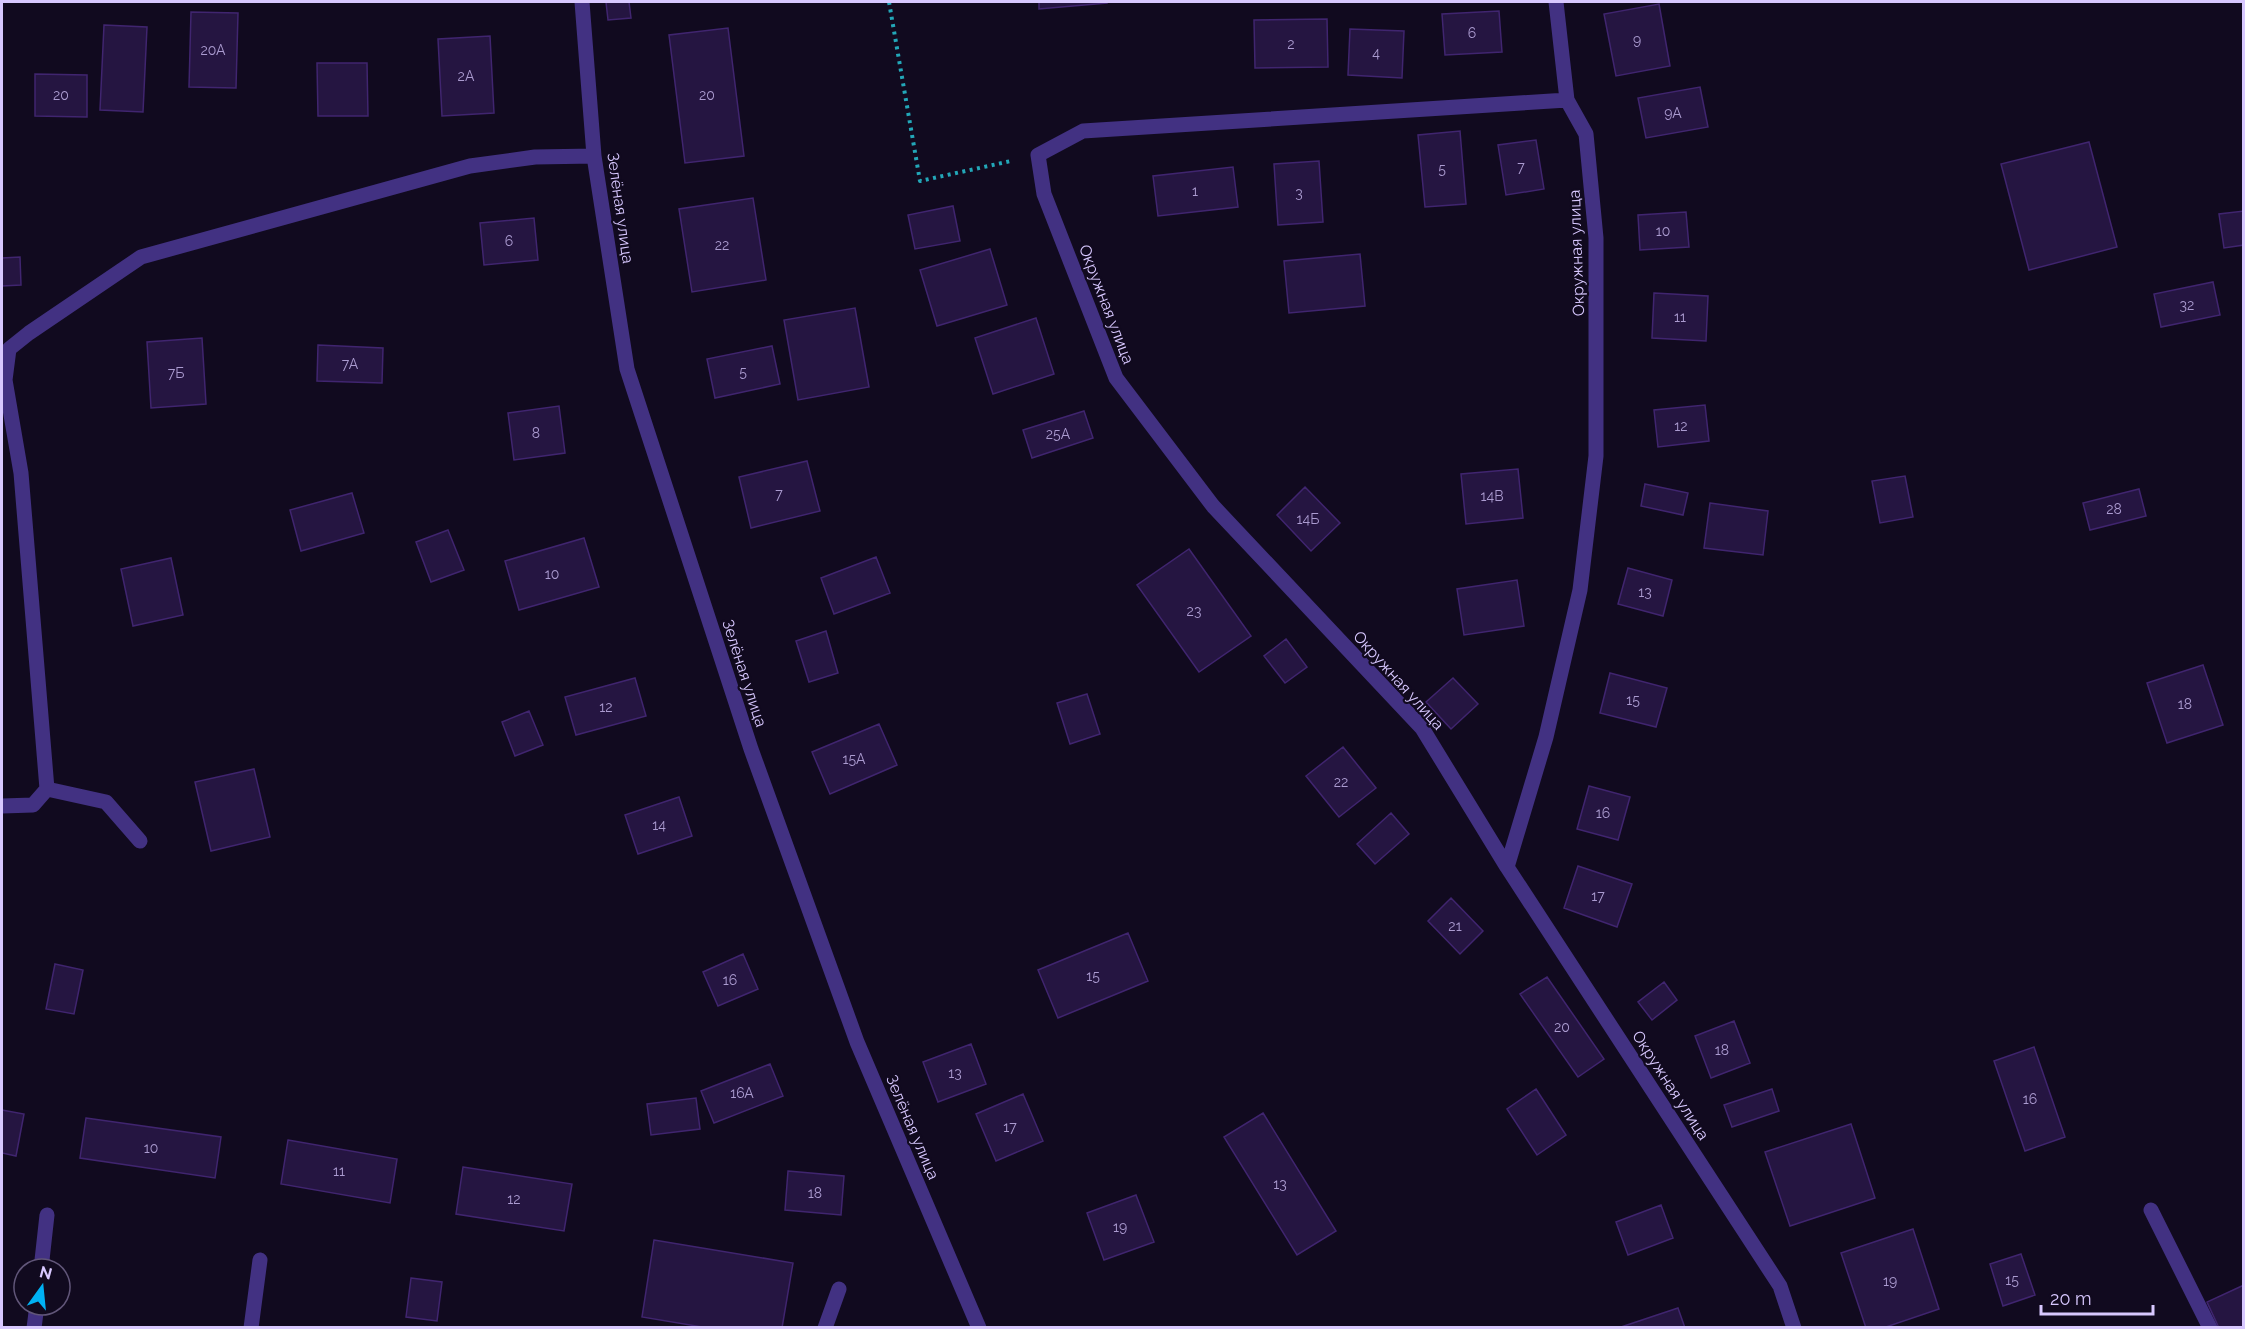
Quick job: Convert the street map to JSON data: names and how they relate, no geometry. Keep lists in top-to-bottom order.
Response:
{
  "streets": {
    "street": ["Зелёная улица", "Окружная улица"]
  },
  "house_numbers": [
    "6",
    "9",
    "2",
    "20А",
    "4",
    "2А",
    "20",
    "20",
    "9А",
    "7",
    "5",
    "1",
    "3",
    "10",
    "6",
    "22",
    "32",
    "11",
    "7А",
    "5",
    "7Б",
    "12",
    "8",
    "25А",
    "7",
    "14В",
    "28",
    "14Б",
    "10",
    "13",
    "23",
    "15",
    "18",
    "12",
    "15А",
    "22",
    "16",
    "14",
    "17",
    "21",
    "15",
    "16",
    "20",
    "18",
    "13",
    "16А",
    "16",
    "17",
    "10",
    "11",
    "13",
    "18",
    "12",
    "19",
    "15",
    "19"
  ],
  "scale_bar": "20 m",
  "north": "top"
}
